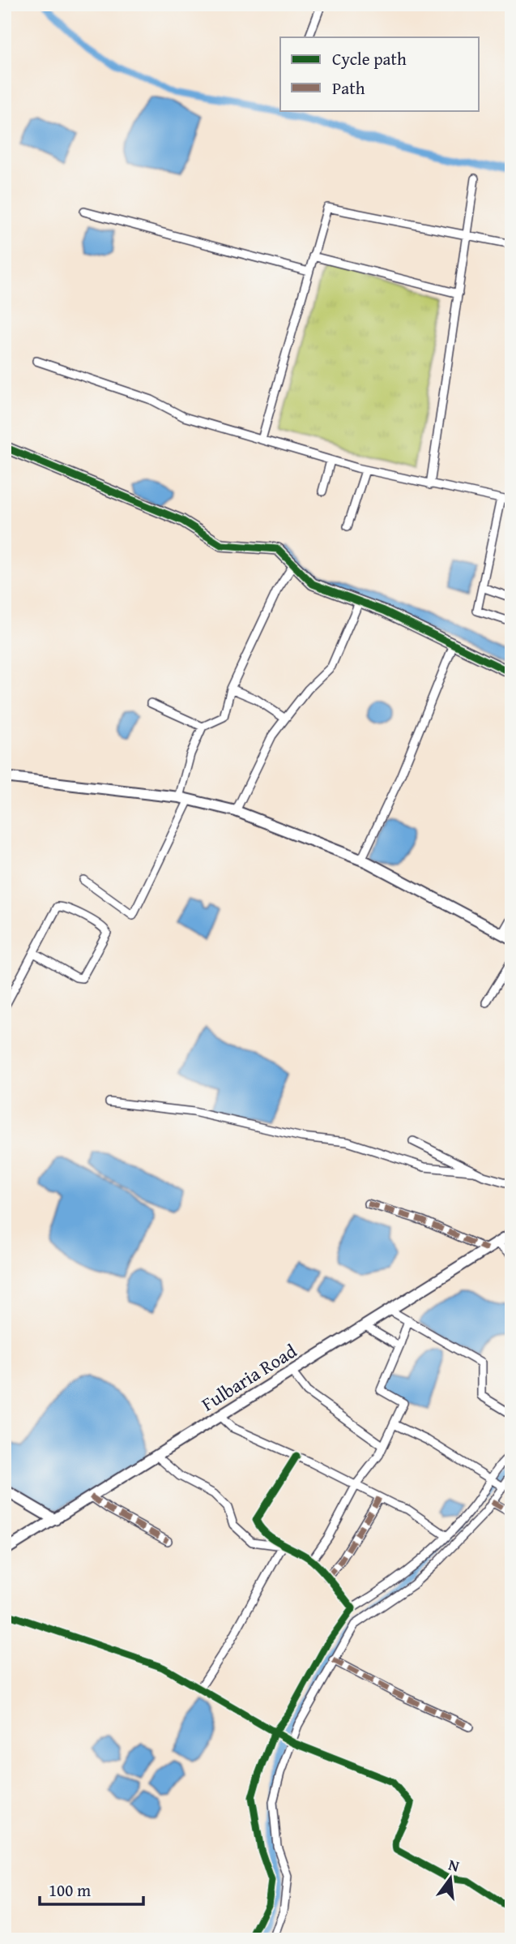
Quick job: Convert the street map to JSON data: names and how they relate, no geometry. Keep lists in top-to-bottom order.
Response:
{
  "streets": {
    "street": ["Fulbaria Road"]
  },
  "legend": ["Cycle path", "Path"],
  "scale_bar": "100 m",
  "north": "top"
}
